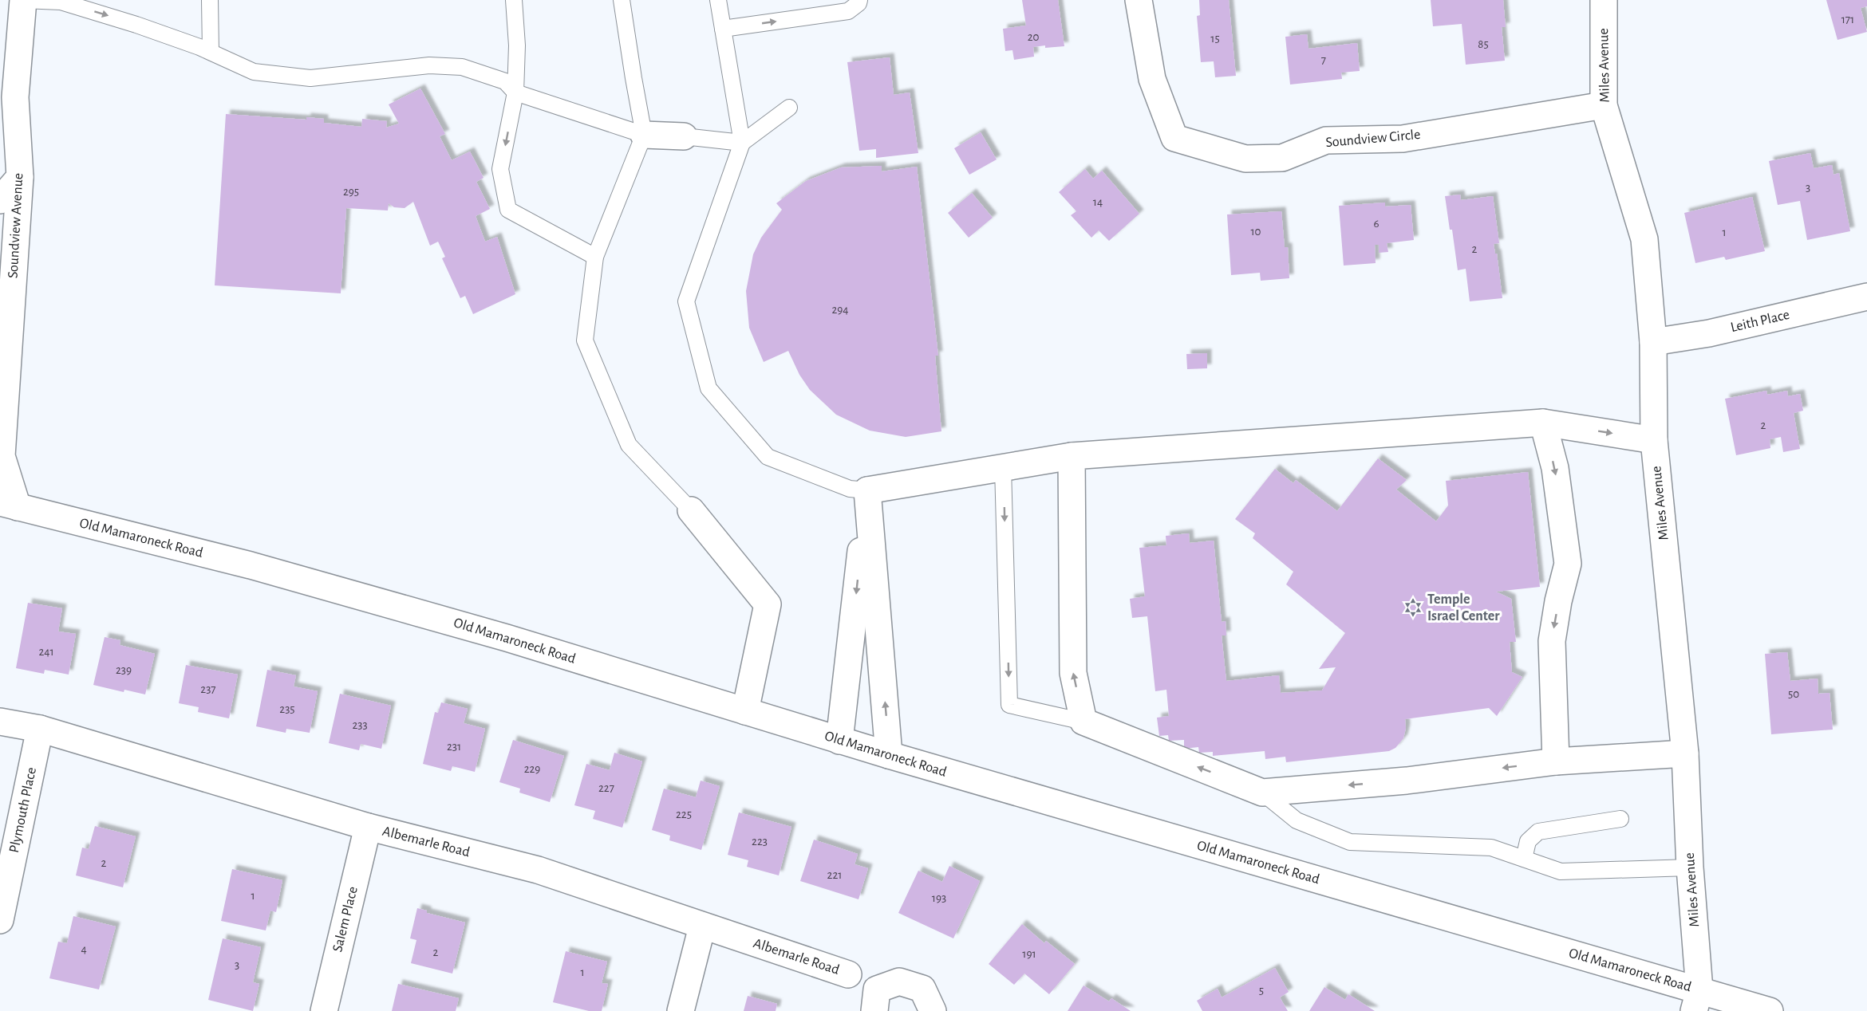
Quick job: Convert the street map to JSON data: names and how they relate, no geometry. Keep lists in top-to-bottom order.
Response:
{
  "streets": {
    "street": [
      "Miles Avenue",
      "Soundview Circle",
      "Soundview Avenue",
      "Leith Place",
      "Old Mamaroneck Road",
      "Plymouth Place",
      "Albemarle Road",
      "Salem Place"
    ]
  },
  "crossings": [
    ["Miles Avenue", "Soundview Circle"],
    ["Miles Avenue", "Leith Place"],
    ["Miles Avenue", "Old Mamaroneck Road"],
    ["Soundview Avenue", "Old Mamaroneck Road"],
    ["Plymouth Place", "Albemarle Road"],
    ["Albemarle Road", "Salem Place"]
  ],
  "places": {
    "synagogue": ["Temple Israel Center"]
  },
  "house_numbers": [
    "171",
    "20",
    "15",
    "85",
    "7",
    "3",
    "295",
    "14",
    "6",
    "10",
    "1",
    "2",
    "294",
    "2",
    "241",
    "239",
    "237",
    "50",
    "235",
    "233",
    "231",
    "229",
    "227",
    "225",
    "223",
    "2",
    "221",
    "1",
    "193",
    "4",
    "2",
    "191",
    "3",
    "1",
    "5"
  ]
}
